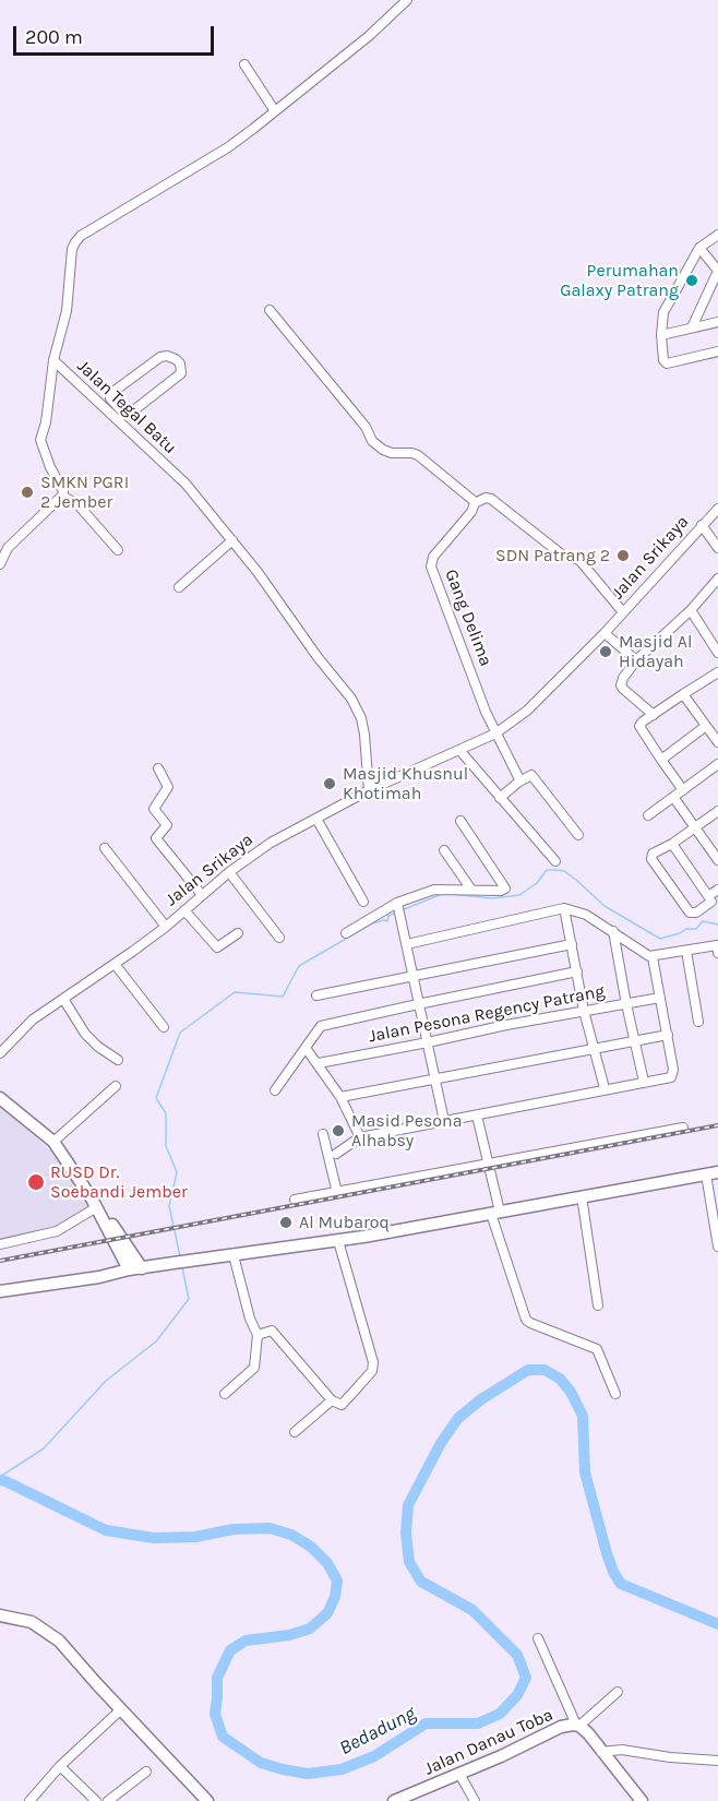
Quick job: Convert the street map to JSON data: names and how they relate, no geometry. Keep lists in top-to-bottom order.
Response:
{
  "streets": {
    "main road": ["Jalan Danau Toba"],
    "street": [
      "Jalan Tegal Batu",
      "Jalan Srikaya",
      "Gang Delima",
      "Jalan Pesona Regency Patrang"
    ]
  },
  "crossings": [
    ["Jalan Tegal Batu", "Jalan Srikaya"],
    ["Jalan Srikaya", "Gang Delima"]
  ],
  "water": ["Bedadung"],
  "places": [
    "Perumahan Galaxy Patrang",
    "SMKN PGRI 2 Jember",
    "SDN Patrang 2",
    "Masjid Al Hidayah",
    "Masjid Khusnul Khotimah",
    "Masid Pesona Alhabsy",
    "RUSD Dr. Soebandi Jember",
    "Al Mubaroq"
  ],
  "scale_bar": "200 m"
}
